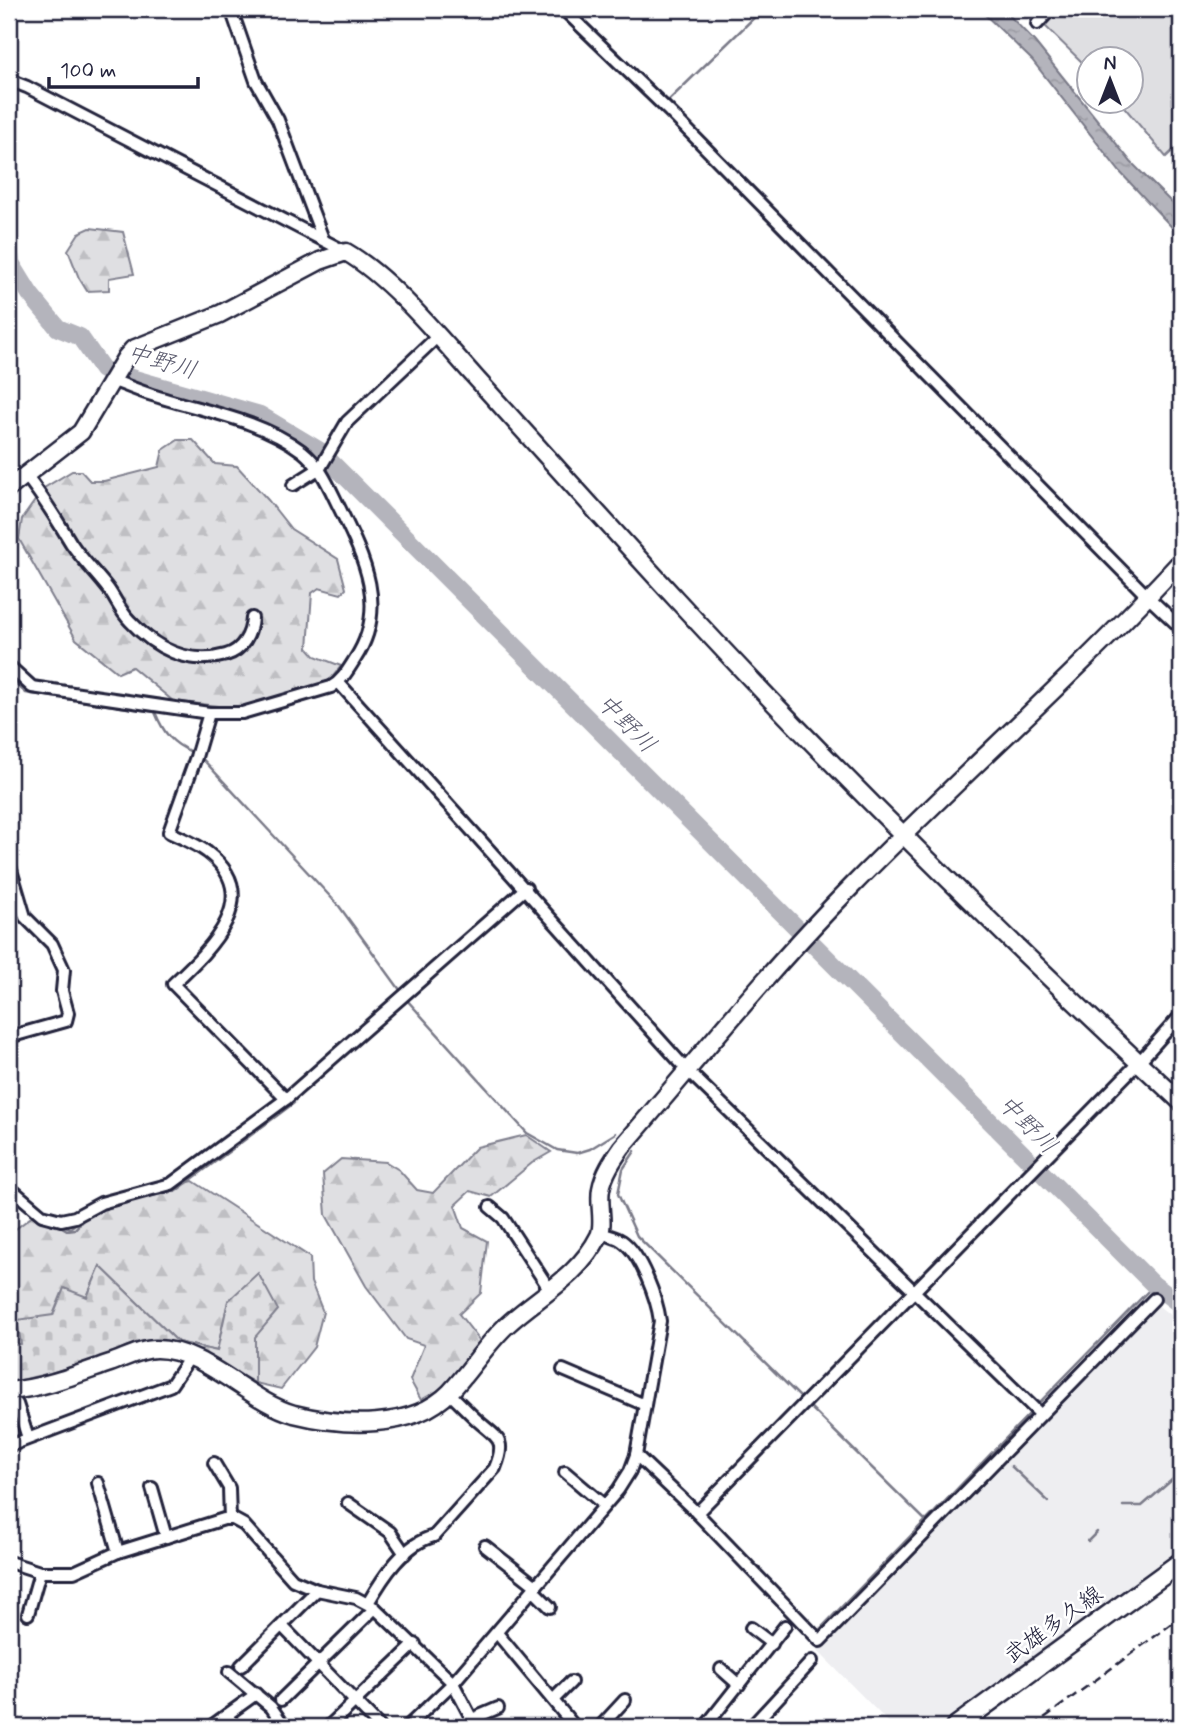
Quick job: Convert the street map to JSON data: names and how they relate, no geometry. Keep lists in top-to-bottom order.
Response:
{
  "streets": {
    "main road": ["武雄多久線"]
  },
  "water": ["中野川"],
  "scale_bar": "100 m",
  "north": "top"
}
